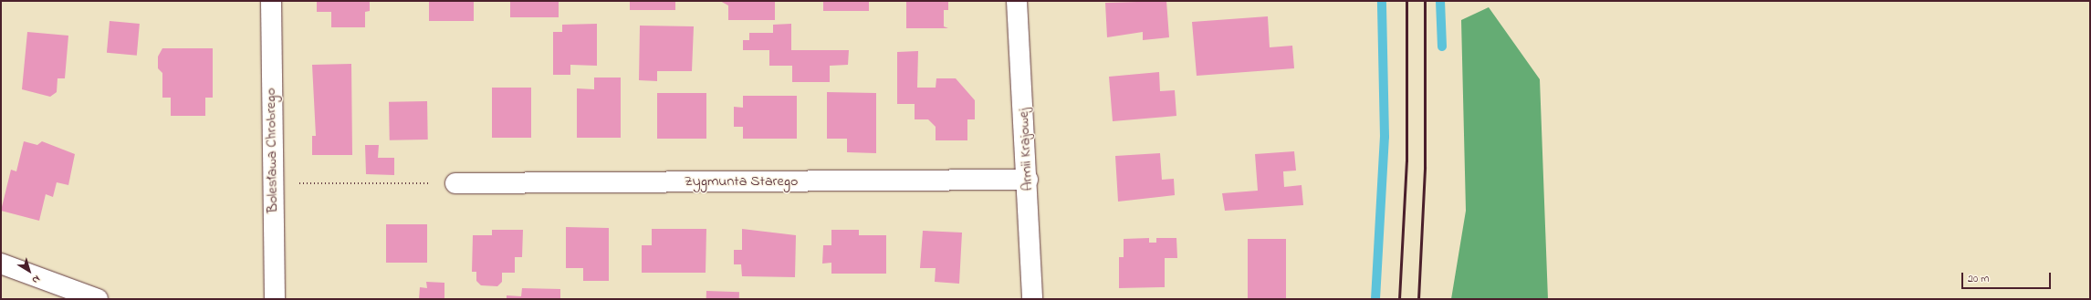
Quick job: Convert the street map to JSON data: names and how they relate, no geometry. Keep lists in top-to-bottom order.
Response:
{
  "streets": {
    "street": ["Armii Krajowej", "Bolesława Chrobrego", "Zygmunta Starego"]
  },
  "crossings": [
    ["Armii Krajowej", "Zygmunta Starego"]
  ],
  "scale_bar": "20 m",
  "north": "bottom right"
}
